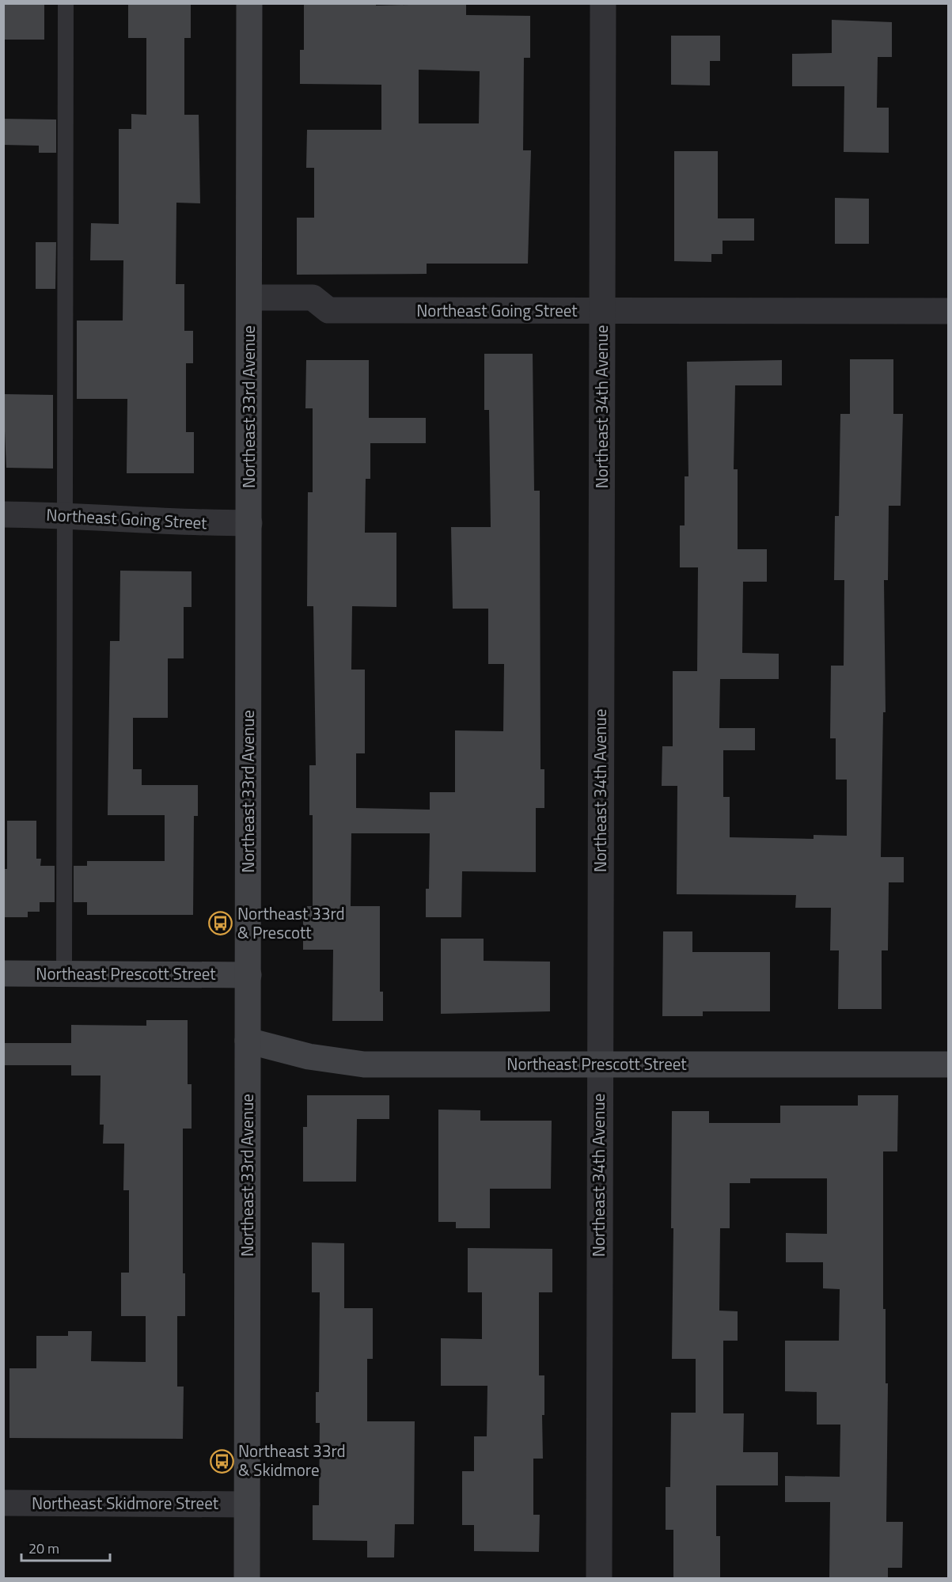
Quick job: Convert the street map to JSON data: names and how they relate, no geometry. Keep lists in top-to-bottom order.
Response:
{
  "streets": {
    "main road": ["Northeast 33rd Avenue", "Northeast Prescott Street"],
    "street": ["Northeast Going Street", "Northeast 34th Avenue", "Northeast Skidmore Street"]
  },
  "crossings": [
    ["Northeast Going Street", "Northeast 33rd Avenue"],
    ["Northeast Going Street", "Northeast 34th Avenue"],
    ["Northeast 33rd Avenue", "Northeast Prescott Street"],
    ["Northeast 33rd Avenue", "Northeast Skidmore Street"],
    ["Northeast 34th Avenue", "Northeast Prescott Street"]
  ],
  "places": {
    "bus stop": ["Northeast 33rd & Prescott", "Northeast 33rd & Skidmore"]
  },
  "scale_bar": "20 m"
}
